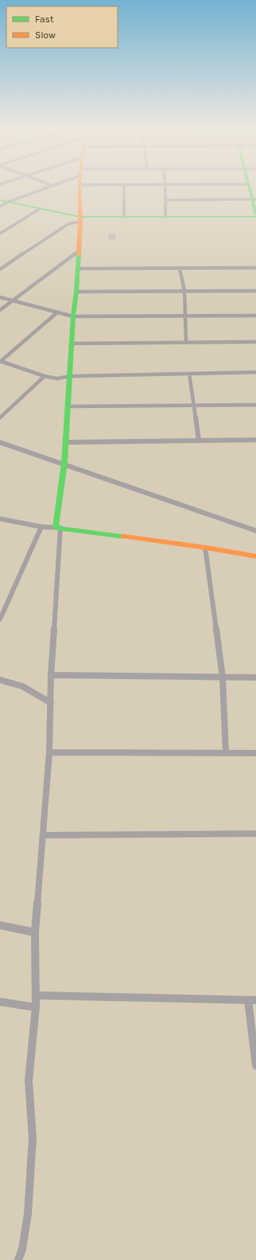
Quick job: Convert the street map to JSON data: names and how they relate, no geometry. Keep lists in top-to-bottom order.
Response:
{
  "legend": ["Fast", "Slow"]
}
